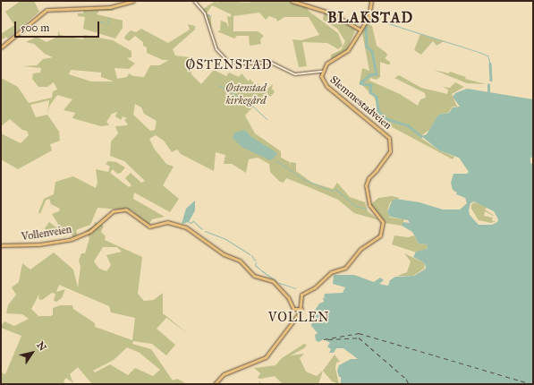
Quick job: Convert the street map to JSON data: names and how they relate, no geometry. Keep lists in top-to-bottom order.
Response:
{
  "streets": {
    "main road": ["Slemmestadveien", "Vollenveien"]
  },
  "crossings": [
    ["Slemmestadveien", "Vollenveien"]
  ],
  "districts": ["BLAKSTAD", "ØSTENSTAD", "VOLLEN"],
  "parks": ["Østenstad kirkegård"],
  "scale_bar": "500 m",
  "north": "top right"
}
